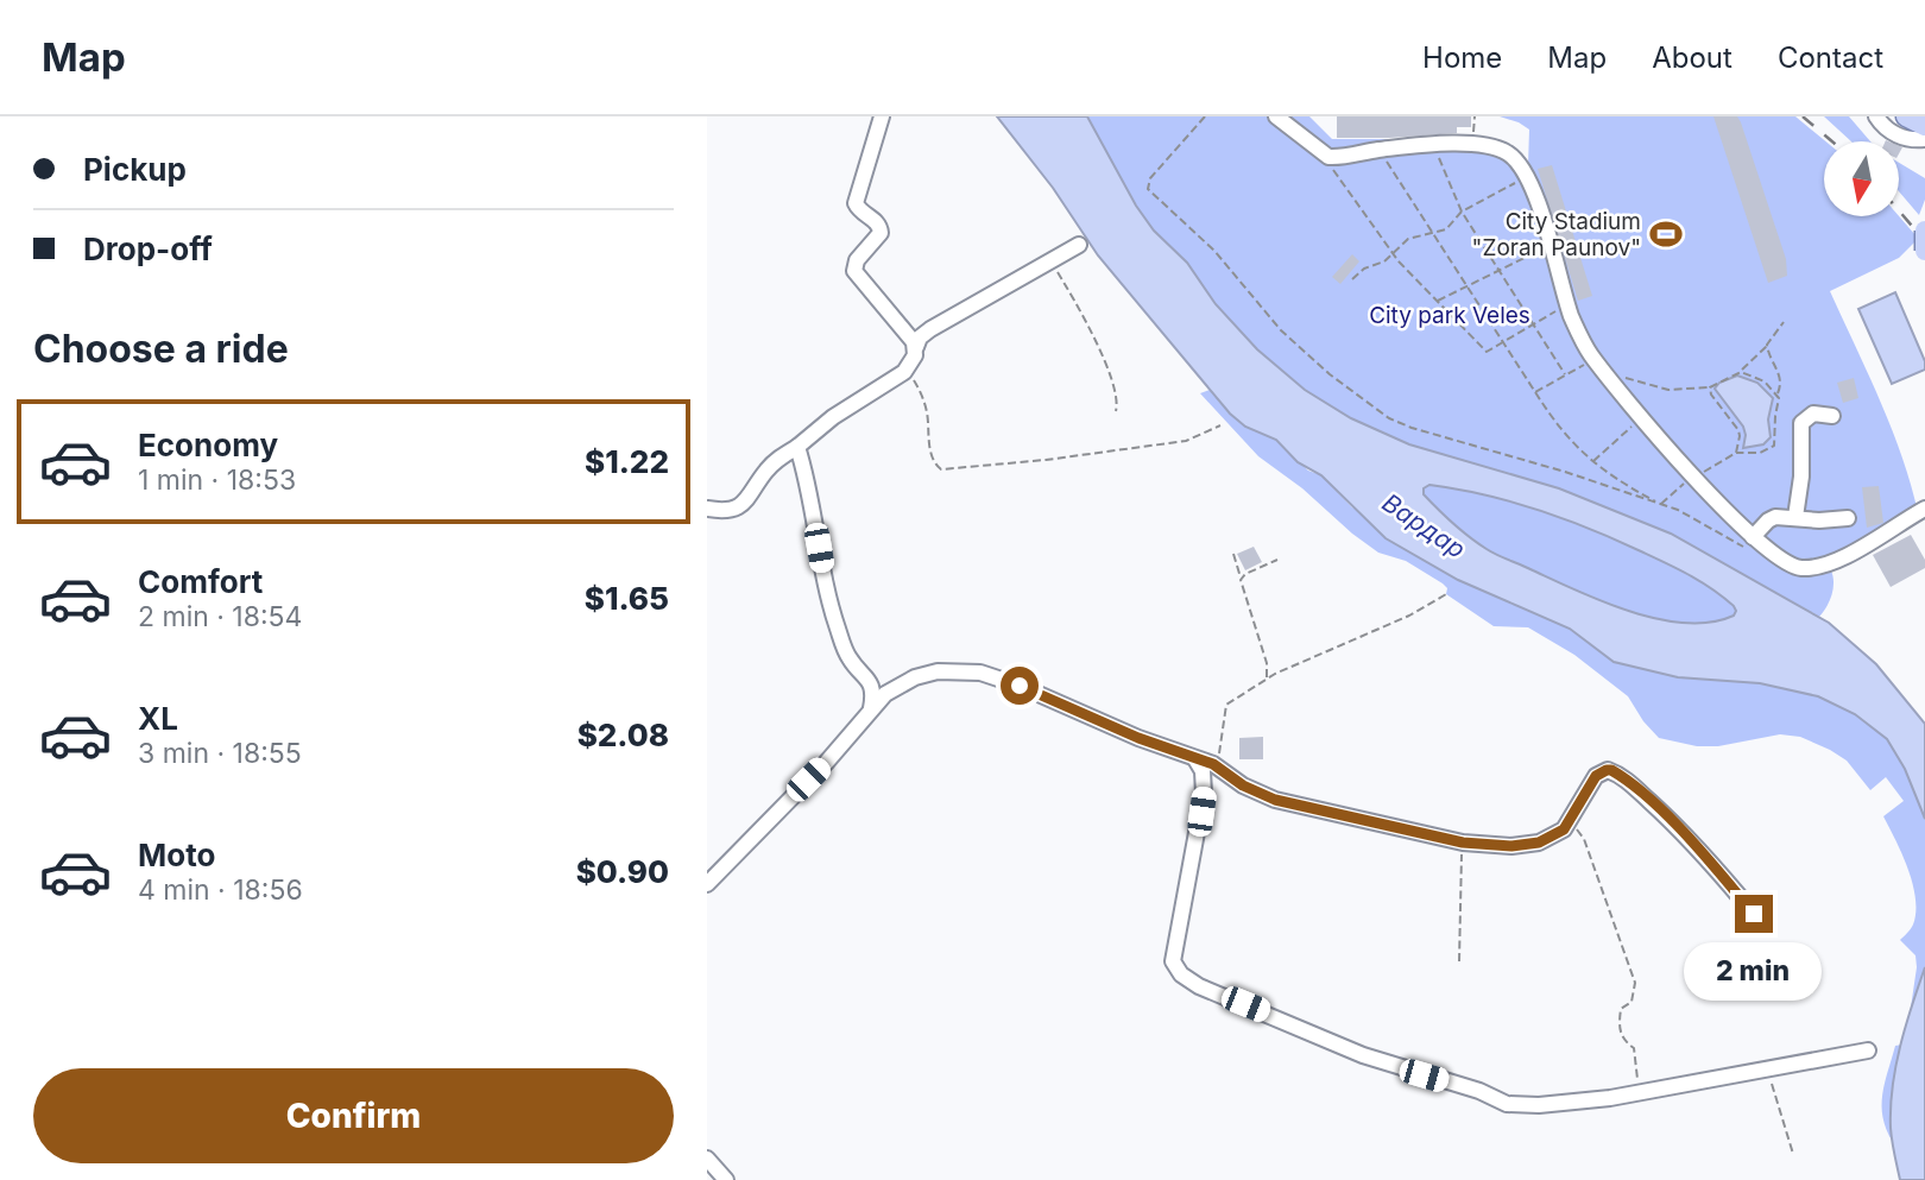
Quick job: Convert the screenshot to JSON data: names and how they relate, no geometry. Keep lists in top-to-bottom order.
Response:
{
  "water": ["Вардар"],
  "parks": ["City park Veles"],
  "places": {
    "sports": ["City Stadium \"Zoran Paunov\""]
  },
  "north": "bottom",
  "page": {
    "header": "Map",
    "nav": [
      "Home",
      "Map",
      "About",
      "Contact"
    ],
    "banner": ["Pickup", "Drop-off"],
    "heading": "Choose a ride",
    "list": [
      {
        "name": "Economy",
        "note": "1 min · 18:53",
        "value": "$1.22"
      },
      {
        "name": "Comfort",
        "note": "2 min · 18:54",
        "value": "$1.65"
      },
      {
        "name": "XL",
        "note": "3 min · 18:55",
        "value": "$2.08"
      },
      {
        "name": "Moto",
        "note": "4 min · 18:56",
        "value": "$0.90"
      }
    ],
    "bubble": "2 min",
    "buttons": "Confirm"
  }
}
